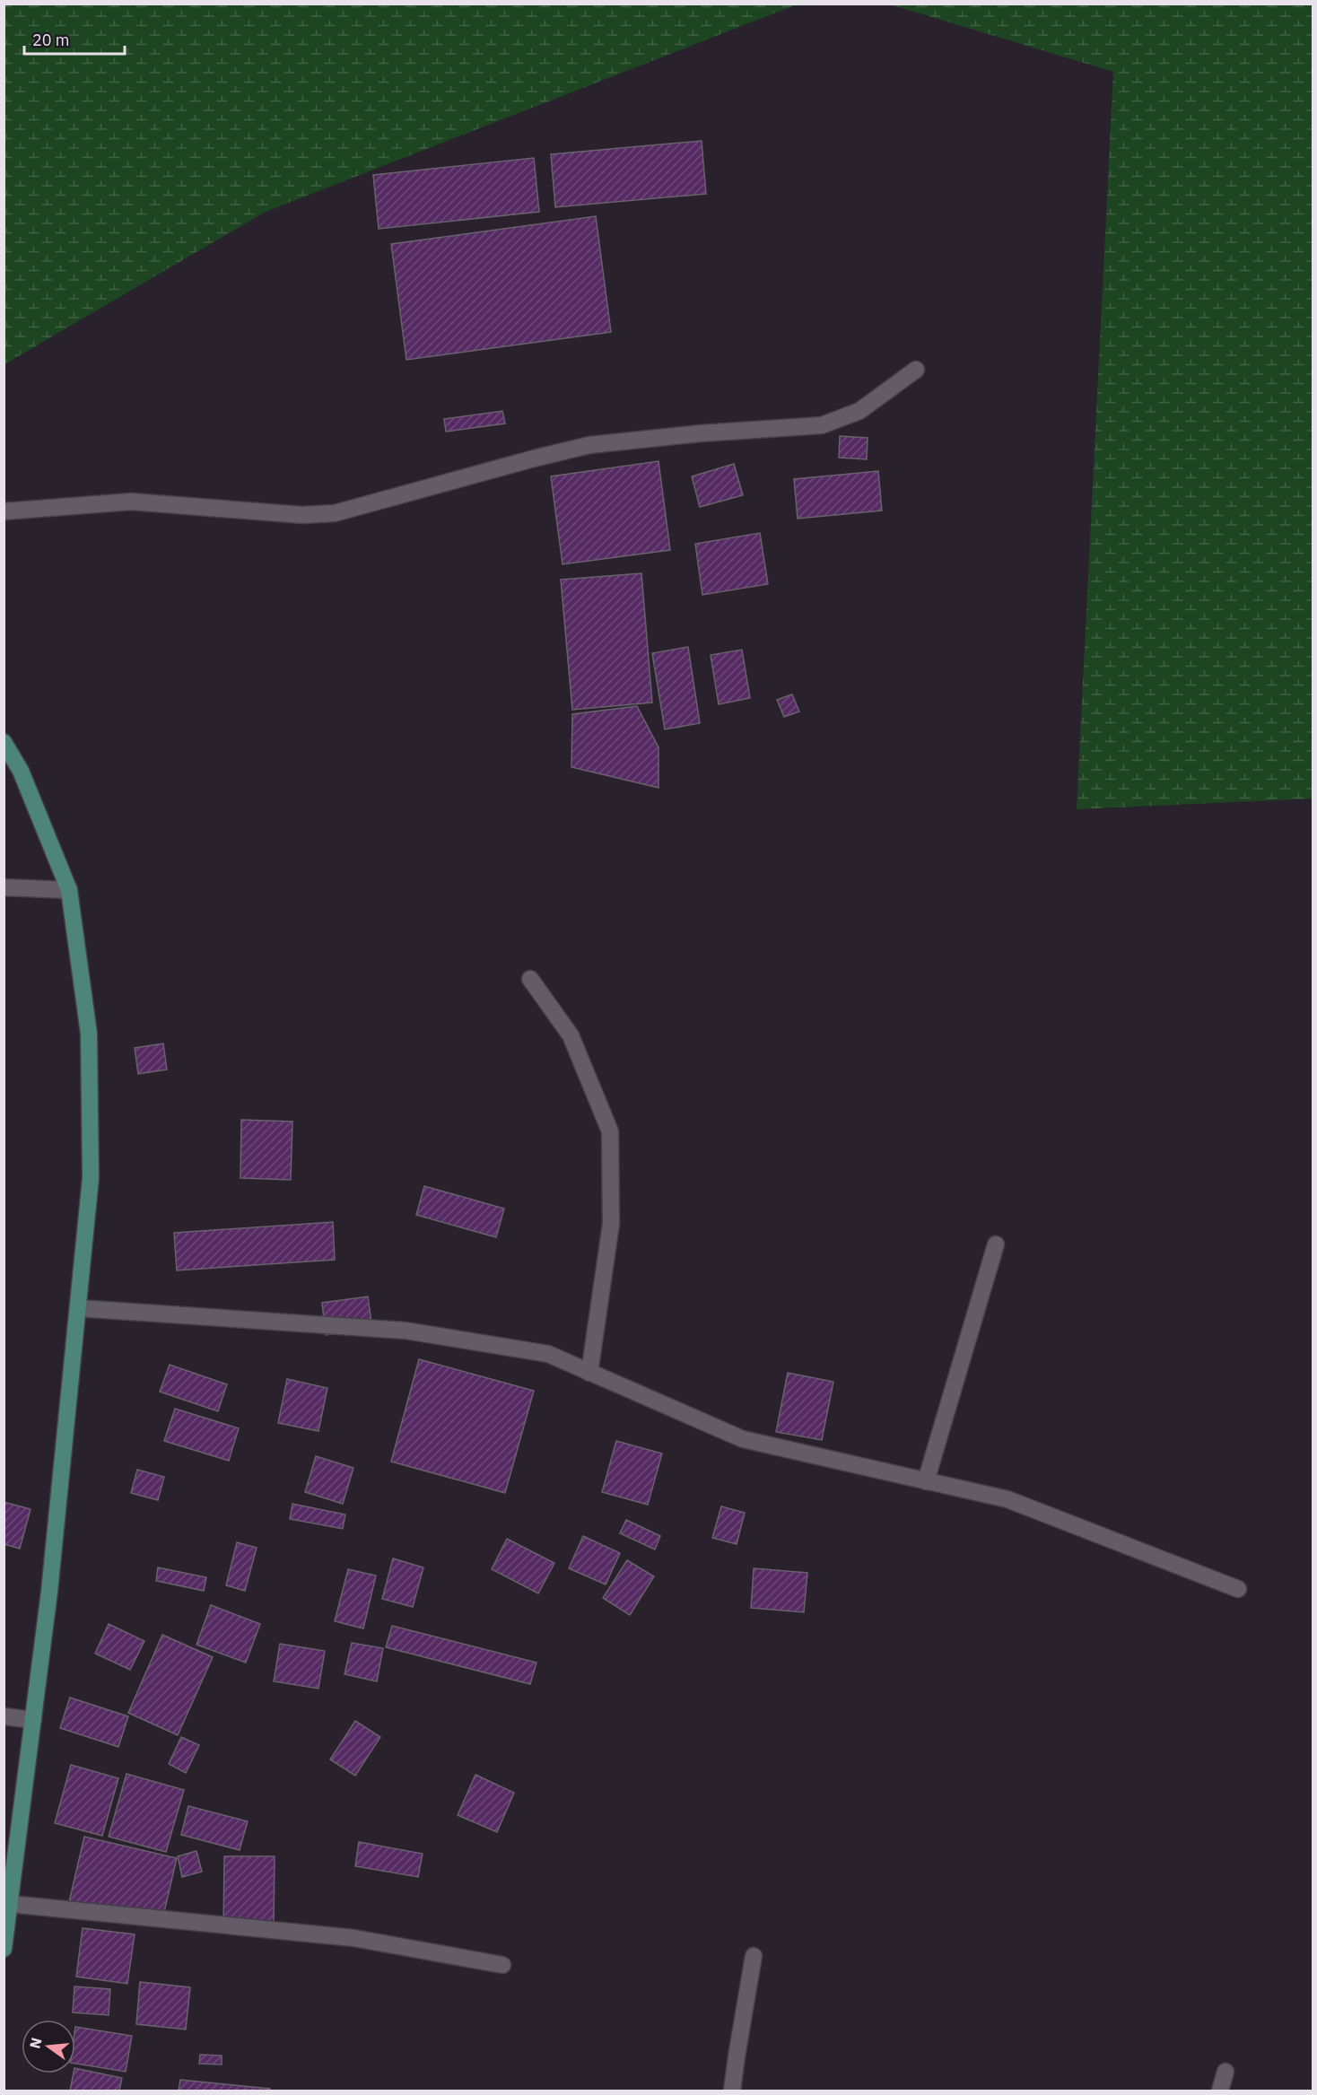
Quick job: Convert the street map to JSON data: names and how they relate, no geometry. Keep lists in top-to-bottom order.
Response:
{
  "scale_bar": "20 m",
  "north": "left"
}
